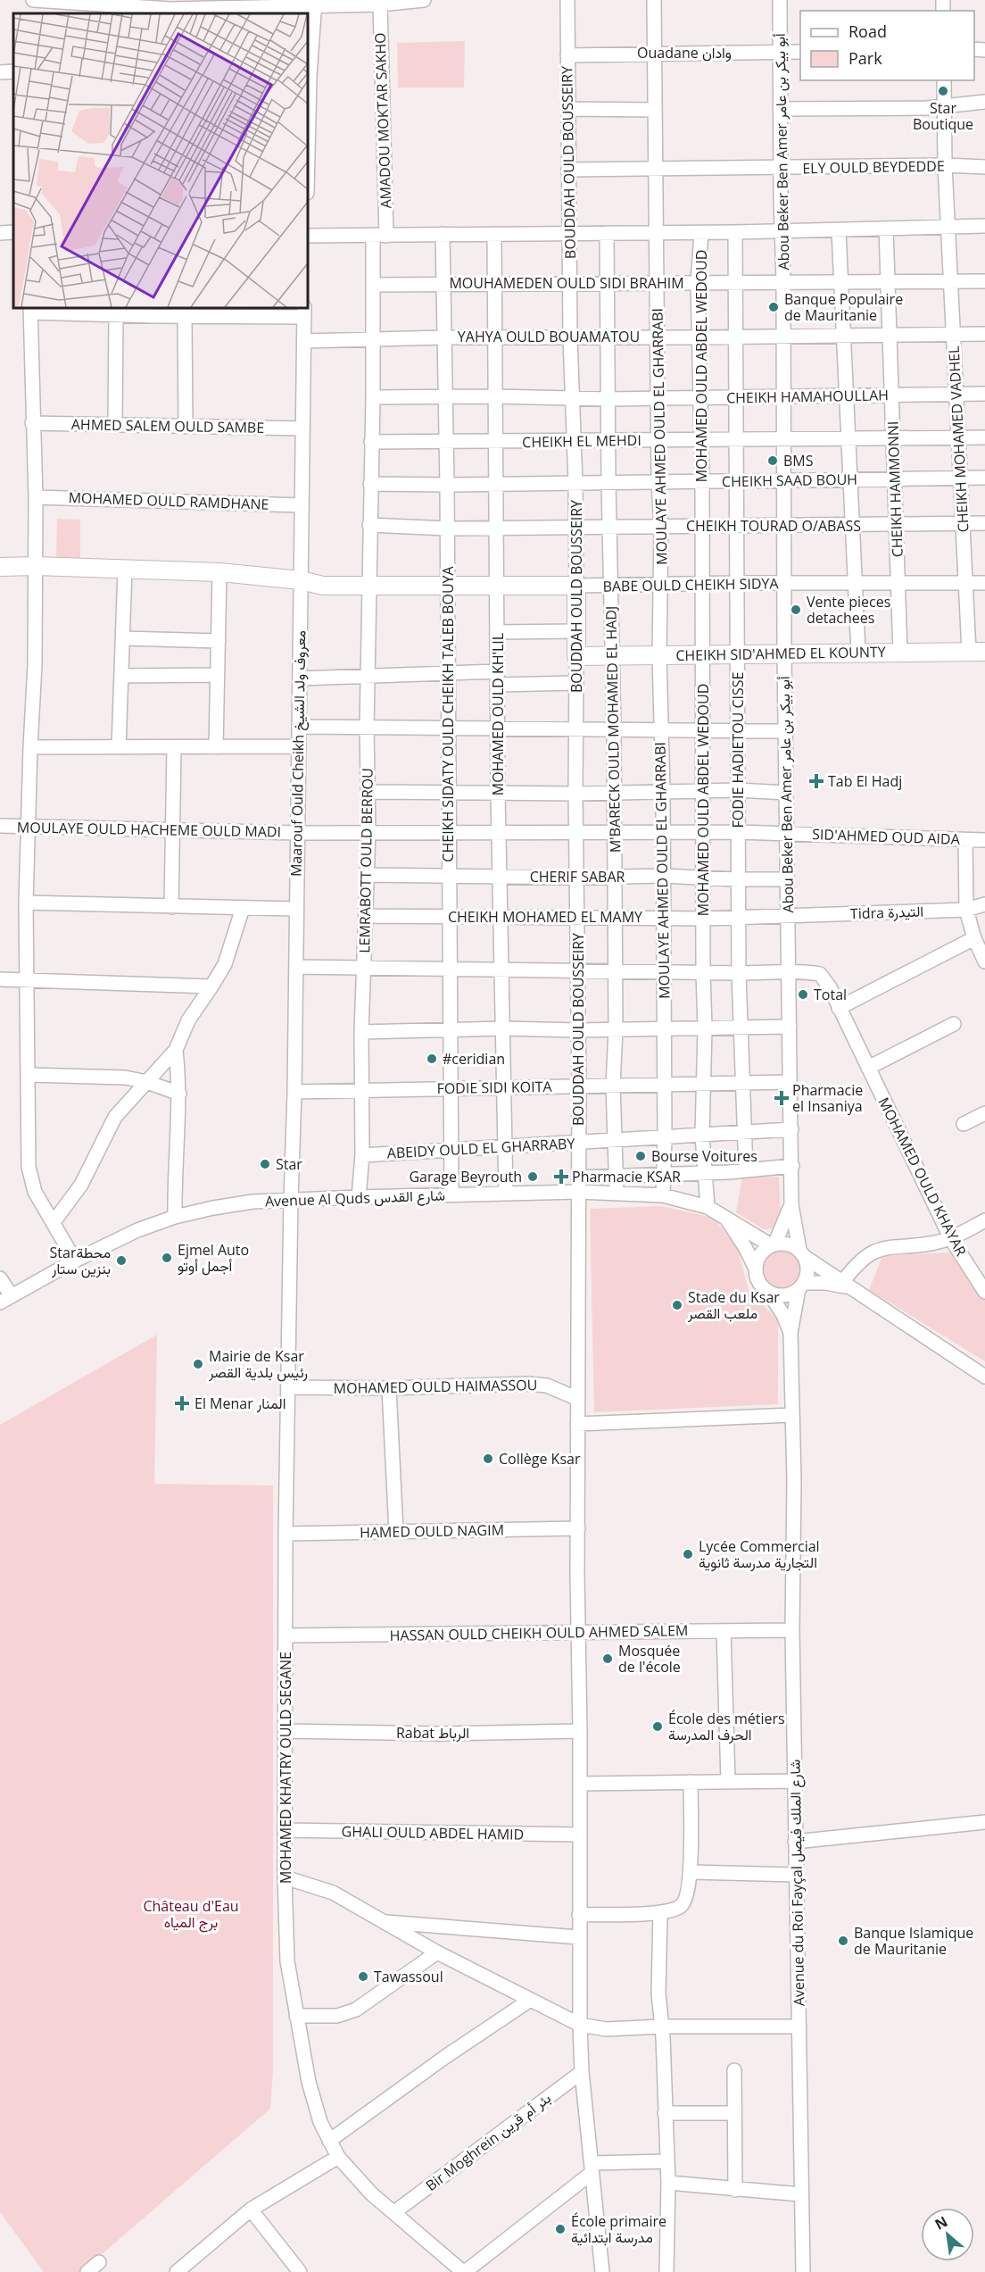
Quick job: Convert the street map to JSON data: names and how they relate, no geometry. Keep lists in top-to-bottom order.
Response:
{
  "streets": {
    "main road": ["BOUDDAH OULD BOUSSEIRY", "BABE OULD CHEIKH SIDYA", "CHEIKH SID'AHMED EL KOUNTY"],
    "street": [
      "Ouadane وادان",
      "AMADOU MOKTAR SAKHO",
      "Abou Beker Ben Amer أبو بيكر بن عامر",
      "ELY OULD BEYDEDDE",
      "MOUHAMEDEN OULD SIDI BRAHIM",
      "YAHYA OULD BOUAMATOU",
      "MOHAMED OULD ABDEL WEDOUD",
      "CHEIKH HAMAHOULLAH",
      "AHMED SALEM OULD SAMBE",
      "MOULAYE AHMED OULD EL GHARRABI",
      "CHEIKH MOHAMED VADHEL",
      "CHEIKH EL MEHDI",
      "CHEIKH SAAD BOUH",
      "CHEIKH HAMMONNI",
      "MOHAMED OULD RAMDHANE",
      "CHEIKH TOURAD O/ABASS",
      "CHEIKH SIDATY OULD CHEIKH TALEB BOUYA",
      "MOHAMED OULD KH'LIL",
      "M'BARECK OULD MOHAMED EL HADJ",
      "FODIE HADIETOU CISSE",
      "Maarouf Ould Cheikh معروف ولد الشيخ",
      "MOULAYE OULD HACHEME OULD MADI",
      "SID'AHMED OUD AIDA",
      "LEMRABOTT OULD BERROU",
      "CHERIF SABAR",
      "Tidra التيدرة",
      "CHEIKH MOHAMED EL MAMY",
      "FODIE SIDI KOITA",
      "ABEIDY OULD EL GHARRABY",
      "MOHAMED OULD KHAYAR",
      "Avenue Al Quds شارع القدس",
      "MOHAMED OULD HAIMASSOU",
      "HAMED OULD NAGIM",
      "HASSAN OULD CHEIKH OULD AHMED SALEM",
      "Rabat الرباط",
      "MOHAMED KHATRY OULD SEGANE",
      "GHALI OULD ABDEL HAMID",
      "Avenue du Roi Fayçal شارع الملك فيصل",
      "Bir Moghrein بئر أم قرين"
    ]
  },
  "crossings": [
    ["Ouadane وادان", "Abou Beker Ben Amer أبو بيكر بن عامر"],
    ["Ouadane وادان", "BOUDDAH OULD BOUSSEIRY"],
    ["Ouadane وادان", "MOULAYE AHMED OULD EL GHARRABI"],
    ["AMADOU MOKTAR SAKHO", "MOUHAMEDEN OULD SIDI BRAHIM"],
    ["AMADOU MOKTAR SAKHO", "YAHYA OULD BOUAMATOU"],
    ["AMADOU MOKTAR SAKHO", "CHEIKH HAMAHOULLAH"],
    ["AMADOU MOKTAR SAKHO", "LEMRABOTT OULD BERROU"],
    ["Abou Beker Ben Amer أبو بيكر بن عامر", "ELY OULD BEYDEDDE"],
    ["Abou Beker Ben Amer أبو بيكر بن عامر", "MOUHAMEDEN OULD SIDI BRAHIM"],
    ["Abou Beker Ben Amer أبو بيكر بن عامر", "YAHYA OULD BOUAMATOU"],
    ["Abou Beker Ben Amer أبو بيكر بن عامر", "CHEIKH HAMAHOULLAH"],
    ["Abou Beker Ben Amer أبو بيكر بن عامر", "CHEIKH EL MEHDI"],
    ["Abou Beker Ben Amer أبو بيكر بن عامر", "CHEIKH SAAD BOUH"],
    ["Abou Beker Ben Amer أبو بيكر بن عامر", "CHEIKH TOURAD O/ABASS"],
    ["Abou Beker Ben Amer أبو بيكر بن عامر", "BABE OULD CHEIKH SIDYA"],
    ["Abou Beker Ben Amer أبو بيكر بن عامر", "CHEIKH SID'AHMED EL KOUNTY"],
    ["Abou Beker Ben Amer أبو بيكر بن عامر", "SID'AHMED OUD AIDA"],
    ["Abou Beker Ben Amer أبو بيكر بن عامر", "CHERIF SABAR"],
    ["Abou Beker Ben Amer أبو بيكر بن عامر", "Tidra التيدرة"],
    ["Abou Beker Ben Amer أبو بيكر بن عامر", "CHEIKH MOHAMED EL MAMY"],
    ["Abou Beker Ben Amer أبو بيكر بن عامر", "FODIE SIDI KOITA"],
    ["Abou Beker Ben Amer أبو بيكر بن عامر", "ABEIDY OULD EL GHARRABY"],
    ["Abou Beker Ben Amer أبو بيكر بن عامر", "MOHAMED OULD KHAYAR"],
    ["Abou Beker Ben Amer أبو بيكر بن عامر", "Avenue Al Quds شارع القدس"],
    ["BOUDDAH OULD BOUSSEIRY", "ELY OULD BEYDEDDE"],
    ["BOUDDAH OULD BOUSSEIRY", "MOUHAMEDEN OULD SIDI BRAHIM"],
    ["BOUDDAH OULD BOUSSEIRY", "YAHYA OULD BOUAMATOU"],
    ["BOUDDAH OULD BOUSSEIRY", "CHEIKH HAMAHOULLAH"],
    ["BOUDDAH OULD BOUSSEIRY", "CHEIKH EL MEHDI"],
    ["BOUDDAH OULD BOUSSEIRY", "CHEIKH SAAD BOUH"],
    ["BOUDDAH OULD BOUSSEIRY", "CHEIKH TOURAD O/ABASS"],
    ["BOUDDAH OULD BOUSSEIRY", "BABE OULD CHEIKH SIDYA"],
    ["BOUDDAH OULD BOUSSEIRY", "CHEIKH SID'AHMED EL KOUNTY"],
    ["BOUDDAH OULD BOUSSEIRY", "MOULAYE OULD HACHEME OULD MADI"],
    ["BOUDDAH OULD BOUSSEIRY", "SID'AHMED OUD AIDA"],
    ["BOUDDAH OULD BOUSSEIRY", "CHERIF SABAR"],
    ["BOUDDAH OULD BOUSSEIRY", "CHEIKH MOHAMED EL MAMY"],
    ["BOUDDAH OULD BOUSSEIRY", "FODIE SIDI KOITA"],
    ["BOUDDAH OULD BOUSSEIRY", "ABEIDY OULD EL GHARRABY"],
    ["BOUDDAH OULD BOUSSEIRY", "Avenue Al Quds شارع القدس"],
    ["BOUDDAH OULD BOUSSEIRY", "MOHAMED OULD HAIMASSOU"],
    ["BOUDDAH OULD BOUSSEIRY", "HAMED OULD NAGIM"],
    ["BOUDDAH OULD BOUSSEIRY", "HASSAN OULD CHEIKH OULD AHMED SALEM"],
    ["BOUDDAH OULD BOUSSEIRY", "Rabat الرباط"],
    ["BOUDDAH OULD BOUSSEIRY", "GHALI OULD ABDEL HAMID"],
    ["BOUDDAH OULD BOUSSEIRY", "Bir Moghrein بئر أم قرين"],
    ["ELY OULD BEYDEDDE", "MOULAYE AHMED OULD EL GHARRABI"],
    ["ELY OULD BEYDEDDE", "CHEIKH MOHAMED VADHEL"],
    ["MOUHAMEDEN OULD SIDI BRAHIM", "MOHAMED OULD ABDEL WEDOUD"],
    ["MOUHAMEDEN OULD SIDI BRAHIM", "MOULAYE AHMED OULD EL GHARRABI"],
    ["MOUHAMEDEN OULD SIDI BRAHIM", "CHEIKH MOHAMED VADHEL"],
    ["MOUHAMEDEN OULD SIDI BRAHIM", "CHEIKH HAMMONNI"],
    ["MOUHAMEDEN OULD SIDI BRAHIM", "CHEIKH SIDATY OULD CHEIKH TALEB BOUYA"],
    ["MOUHAMEDEN OULD SIDI BRAHIM", "MOHAMED OULD KH'LIL"],
    ["MOUHAMEDEN OULD SIDI BRAHIM", "M'BARECK OULD MOHAMED EL HADJ"],
    ["MOUHAMEDEN OULD SIDI BRAHIM", "FODIE HADIETOU CISSE"],
    ["YAHYA OULD BOUAMATOU", "MOHAMED OULD ABDEL WEDOUD"],
    ["YAHYA OULD BOUAMATOU", "MOULAYE AHMED OULD EL GHARRABI"],
    ["YAHYA OULD BOUAMATOU", "CHEIKH MOHAMED VADHEL"],
    ["YAHYA OULD BOUAMATOU", "CHEIKH HAMMONNI"],
    ["YAHYA OULD BOUAMATOU", "CHEIKH SIDATY OULD CHEIKH TALEB BOUYA"],
    ["YAHYA OULD BOUAMATOU", "MOHAMED OULD KH'LIL"],
    ["YAHYA OULD BOUAMATOU", "M'BARECK OULD MOHAMED EL HADJ"],
    ["YAHYA OULD BOUAMATOU", "FODIE HADIETOU CISSE"],
    ["YAHYA OULD BOUAMATOU", "Maarouf Ould Cheikh معروف ولد الشيخ"],
    ["MOHAMED OULD ABDEL WEDOUD", "CHEIKH HAMAHOULLAH"],
    ["MOHAMED OULD ABDEL WEDOUD", "CHEIKH EL MEHDI"],
    ["MOHAMED OULD ABDEL WEDOUD", "CHEIKH SAAD BOUH"],
    ["MOHAMED OULD ABDEL WEDOUD", "CHEIKH TOURAD O/ABASS"],
    ["MOHAMED OULD ABDEL WEDOUD", "BABE OULD CHEIKH SIDYA"],
    ["MOHAMED OULD ABDEL WEDOUD", "CHEIKH SID'AHMED EL KOUNTY"],
    ["MOHAMED OULD ABDEL WEDOUD", "SID'AHMED OUD AIDA"],
    ["MOHAMED OULD ABDEL WEDOUD", "CHERIF SABAR"],
    ["MOHAMED OULD ABDEL WEDOUD", "CHEIKH MOHAMED EL MAMY"],
    ["MOHAMED OULD ABDEL WEDOUD", "FODIE SIDI KOITA"],
    ["MOHAMED OULD ABDEL WEDOUD", "ABEIDY OULD EL GHARRABY"],
    ["MOHAMED OULD ABDEL WEDOUD", "Avenue Al Quds شارع القدس"],
    ["CHEIKH HAMAHOULLAH", "MOULAYE AHMED OULD EL GHARRABI"],
    ["CHEIKH HAMAHOULLAH", "CHEIKH MOHAMED VADHEL"],
    ["CHEIKH HAMAHOULLAH", "CHEIKH HAMMONNI"],
    ["CHEIKH HAMAHOULLAH", "CHEIKH SIDATY OULD CHEIKH TALEB BOUYA"],
    ["CHEIKH HAMAHOULLAH", "MOHAMED OULD KH'LIL"],
    ["CHEIKH HAMAHOULLAH", "M'BARECK OULD MOHAMED EL HADJ"],
    ["CHEIKH HAMAHOULLAH", "FODIE HADIETOU CISSE"],
    ["CHEIKH HAMAHOULLAH", "LEMRABOTT OULD BERROU"],
    ["AHMED SALEM OULD SAMBE", "Maarouf Ould Cheikh معروف ولد الشيخ"],
    ["MOULAYE AHMED OULD EL GHARRABI", "CHEIKH EL MEHDI"],
    ["MOULAYE AHMED OULD EL GHARRABI", "CHEIKH SAAD BOUH"],
    ["MOULAYE AHMED OULD EL GHARRABI", "CHEIKH TOURAD O/ABASS"],
    ["MOULAYE AHMED OULD EL GHARRABI", "BABE OULD CHEIKH SIDYA"],
    ["MOULAYE AHMED OULD EL GHARRABI", "CHEIKH SID'AHMED EL KOUNTY"],
    ["MOULAYE AHMED OULD EL GHARRABI", "SID'AHMED OUD AIDA"],
    ["MOULAYE AHMED OULD EL GHARRABI", "CHERIF SABAR"],
    ["MOULAYE AHMED OULD EL GHARRABI", "CHEIKH MOHAMED EL MAMY"],
    ["MOULAYE AHMED OULD EL GHARRABI", "FODIE SIDI KOITA"],
    ["MOULAYE AHMED OULD EL GHARRABI", "ABEIDY OULD EL GHARRABY"],
    ["MOULAYE AHMED OULD EL GHARRABI", "Avenue Al Quds شارع القدس"],
    ["CHEIKH MOHAMED VADHEL", "CHEIKH EL MEHDI"],
    ["CHEIKH MOHAMED VADHEL", "CHEIKH SAAD BOUH"],
    ["CHEIKH MOHAMED VADHEL", "CHEIKH TOURAD O/ABASS"],
    ["CHEIKH MOHAMED VADHEL", "BABE OULD CHEIKH SIDYA"],
    ["CHEIKH MOHAMED VADHEL", "CHEIKH SID'AHMED EL KOUNTY"],
    ["CHEIKH EL MEHDI", "CHEIKH HAMMONNI"],
    ["CHEIKH EL MEHDI", "CHEIKH SIDATY OULD CHEIKH TALEB BOUYA"],
    ["CHEIKH EL MEHDI", "MOHAMED OULD KH'LIL"],
    ["CHEIKH EL MEHDI", "M'BARECK OULD MOHAMED EL HADJ"],
    ["CHEIKH EL MEHDI", "FODIE HADIETOU CISSE"],
    ["CHEIKH EL MEHDI", "LEMRABOTT OULD BERROU"],
    ["CHEIKH SAAD BOUH", "CHEIKH HAMMONNI"],
    ["CHEIKH SAAD BOUH", "CHEIKH SIDATY OULD CHEIKH TALEB BOUYA"],
    ["CHEIKH SAAD BOUH", "MOHAMED OULD KH'LIL"],
    ["CHEIKH SAAD BOUH", "M'BARECK OULD MOHAMED EL HADJ"],
    ["CHEIKH SAAD BOUH", "FODIE HADIETOU CISSE"],
    ["CHEIKH SAAD BOUH", "LEMRABOTT OULD BERROU"],
    ["CHEIKH HAMMONNI", "CHEIKH TOURAD O/ABASS"],
    ["CHEIKH HAMMONNI", "BABE OULD CHEIKH SIDYA"],
    ["CHEIKH HAMMONNI", "CHEIKH SID'AHMED EL KOUNTY"],
    ["MOHAMED OULD RAMDHANE", "Maarouf Ould Cheikh معروف ولد الشيخ"],
    ["CHEIKH TOURAD O/ABASS", "CHEIKH SIDATY OULD CHEIKH TALEB BOUYA"],
    ["CHEIKH TOURAD O/ABASS", "MOHAMED OULD KH'LIL"],
    ["CHEIKH TOURAD O/ABASS", "M'BARECK OULD MOHAMED EL HADJ"],
    ["CHEIKH TOURAD O/ABASS", "FODIE HADIETOU CISSE"],
    ["CHEIKH TOURAD O/ABASS", "LEMRABOTT OULD BERROU"],
    ["BABE OULD CHEIKH SIDYA", "CHEIKH SIDATY OULD CHEIKH TALEB BOUYA"],
    ["BABE OULD CHEIKH SIDYA", "MOHAMED OULD KH'LIL"],
    ["BABE OULD CHEIKH SIDYA", "M'BARECK OULD MOHAMED EL HADJ"],
    ["BABE OULD CHEIKH SIDYA", "FODIE HADIETOU CISSE"],
    ["BABE OULD CHEIKH SIDYA", "Maarouf Ould Cheikh معروف ولد الشيخ"],
    ["BABE OULD CHEIKH SIDYA", "LEMRABOTT OULD BERROU"],
    ["CHEIKH SID'AHMED EL KOUNTY", "M'BARECK OULD MOHAMED EL HADJ"],
    ["CHEIKH SID'AHMED EL KOUNTY", "FODIE HADIETOU CISSE"],
    ["CHEIKH SIDATY OULD CHEIKH TALEB BOUYA", "MOULAYE OULD HACHEME OULD MADI"],
    ["CHEIKH SIDATY OULD CHEIKH TALEB BOUYA", "CHERIF SABAR"],
    ["CHEIKH SIDATY OULD CHEIKH TALEB BOUYA", "CHEIKH MOHAMED EL MAMY"],
    ["CHEIKH SIDATY OULD CHEIKH TALEB BOUYA", "FODIE SIDI KOITA"],
    ["CHEIKH SIDATY OULD CHEIKH TALEB BOUYA", "ABEIDY OULD EL GHARRABY"],
    ["CHEIKH SIDATY OULD CHEIKH TALEB BOUYA", "Avenue Al Quds شارع القدس"],
    ["MOHAMED OULD KH'LIL", "MOULAYE OULD HACHEME OULD MADI"],
    ["MOHAMED OULD KH'LIL", "CHERIF SABAR"],
    ["MOHAMED OULD KH'LIL", "CHEIKH MOHAMED EL MAMY"],
    ["MOHAMED OULD KH'LIL", "FODIE SIDI KOITA"],
    ["MOHAMED OULD KH'LIL", "ABEIDY OULD EL GHARRABY"],
    ["MOHAMED OULD KH'LIL", "Avenue Al Quds شارع القدس"],
    ["M'BARECK OULD MOHAMED EL HADJ", "SID'AHMED OUD AIDA"],
    ["M'BARECK OULD MOHAMED EL HADJ", "CHERIF SABAR"],
    ["M'BARECK OULD MOHAMED EL HADJ", "CHEIKH MOHAMED EL MAMY"],
    ["M'BARECK OULD MOHAMED EL HADJ", "FODIE SIDI KOITA"],
    ["M'BARECK OULD MOHAMED EL HADJ", "ABEIDY OULD EL GHARRABY"],
    ["M'BARECK OULD MOHAMED EL HADJ", "Avenue Al Quds شارع القدس"],
    ["FODIE HADIETOU CISSE", "SID'AHMED OUD AIDA"],
    ["FODIE HADIETOU CISSE", "CHERIF SABAR"],
    ["FODIE HADIETOU CISSE", "CHEIKH MOHAMED EL MAMY"],
    ["FODIE HADIETOU CISSE", "FODIE SIDI KOITA"],
    ["FODIE HADIETOU CISSE", "ABEIDY OULD EL GHARRABY"],
    ["Maarouf Ould Cheikh معروف ولد الشيخ", "MOULAYE OULD HACHEME OULD MADI"],
    ["Maarouf Ould Cheikh معروف ولد الشيخ", "FODIE SIDI KOITA"],
    ["Maarouf Ould Cheikh معروف ولد الشيخ", "Avenue Al Quds شارع القدس"],
    ["Maarouf Ould Cheikh معروف ولد الشيخ", "MOHAMED KHATRY OULD SEGANE"],
    ["MOULAYE OULD HACHEME OULD MADI", "SID'AHMED OUD AIDA"],
    ["MOULAYE OULD HACHEME OULD MADI", "LEMRABOTT OULD BERROU"],
    ["LEMRABOTT OULD BERROU", "CHERIF SABAR"],
    ["LEMRABOTT OULD BERROU", "CHEIKH MOHAMED EL MAMY"],
    ["LEMRABOTT OULD BERROU", "FODIE SIDI KOITA"],
    ["LEMRABOTT OULD BERROU", "ABEIDY OULD EL GHARRABY"],
    ["LEMRABOTT OULD BERROU", "Avenue Al Quds شارع القدس"],
    ["Tidra التيدرة", "CHEIKH MOHAMED EL MAMY"],
    ["Avenue Al Quds شارع القدس", "MOHAMED KHATRY OULD SEGANE"],
    ["MOHAMED OULD HAIMASSOU", "MOHAMED KHATRY OULD SEGANE"],
    ["HAMED OULD NAGIM", "MOHAMED KHATRY OULD SEGANE"],
    ["HASSAN OULD CHEIKH OULD AHMED SALEM", "MOHAMED KHATRY OULD SEGANE"],
    ["HASSAN OULD CHEIKH OULD AHMED SALEM", "Avenue du Roi Fayçal شارع الملك فيصل"],
    ["Rabat الرباط", "MOHAMED KHATRY OULD SEGANE"],
    ["MOHAMED KHATRY OULD SEGANE", "GHALI OULD ABDEL HAMID"],
    ["MOHAMED KHATRY OULD SEGANE", "Bir Moghrein بئر أم قرين"]
  ],
  "parks": ["Château d'Eau برج المياه"],
  "places": {
    "other": [
      "Star Boutique",
      "Banque Populaire de Mauritanie",
      "BMS",
      "Vente pieces detachees",
      "Total",
      "#ceridian",
      "Bourse Voitures",
      "Star",
      "Garage Beyrouth",
      "Ejmel Auto أجمل أوتو",
      "Starمحطة بنزين ستار",
      "Stade du Ksar ملعب القصر",
      "Mairie de Ksar رئيس بلدية القصر",
      "Collège Ksar",
      "Lycée Commercial التجارية مدرسة ثانوية",
      "Mosquée de l'école",
      "École des métiers الحرف المدرسة",
      "Banque Islamique de Mauritanie",
      "Tawassoul",
      "École primaire مدرسة ابتدائية"
    ],
    "health": [
      "Tab El Hadj",
      "Pharmacie el Insaniya",
      "Pharmacie KSAR",
      "El Menar المنار"
    ]
  },
  "legend": ["Road", "Park"],
  "north": "top left"
}
